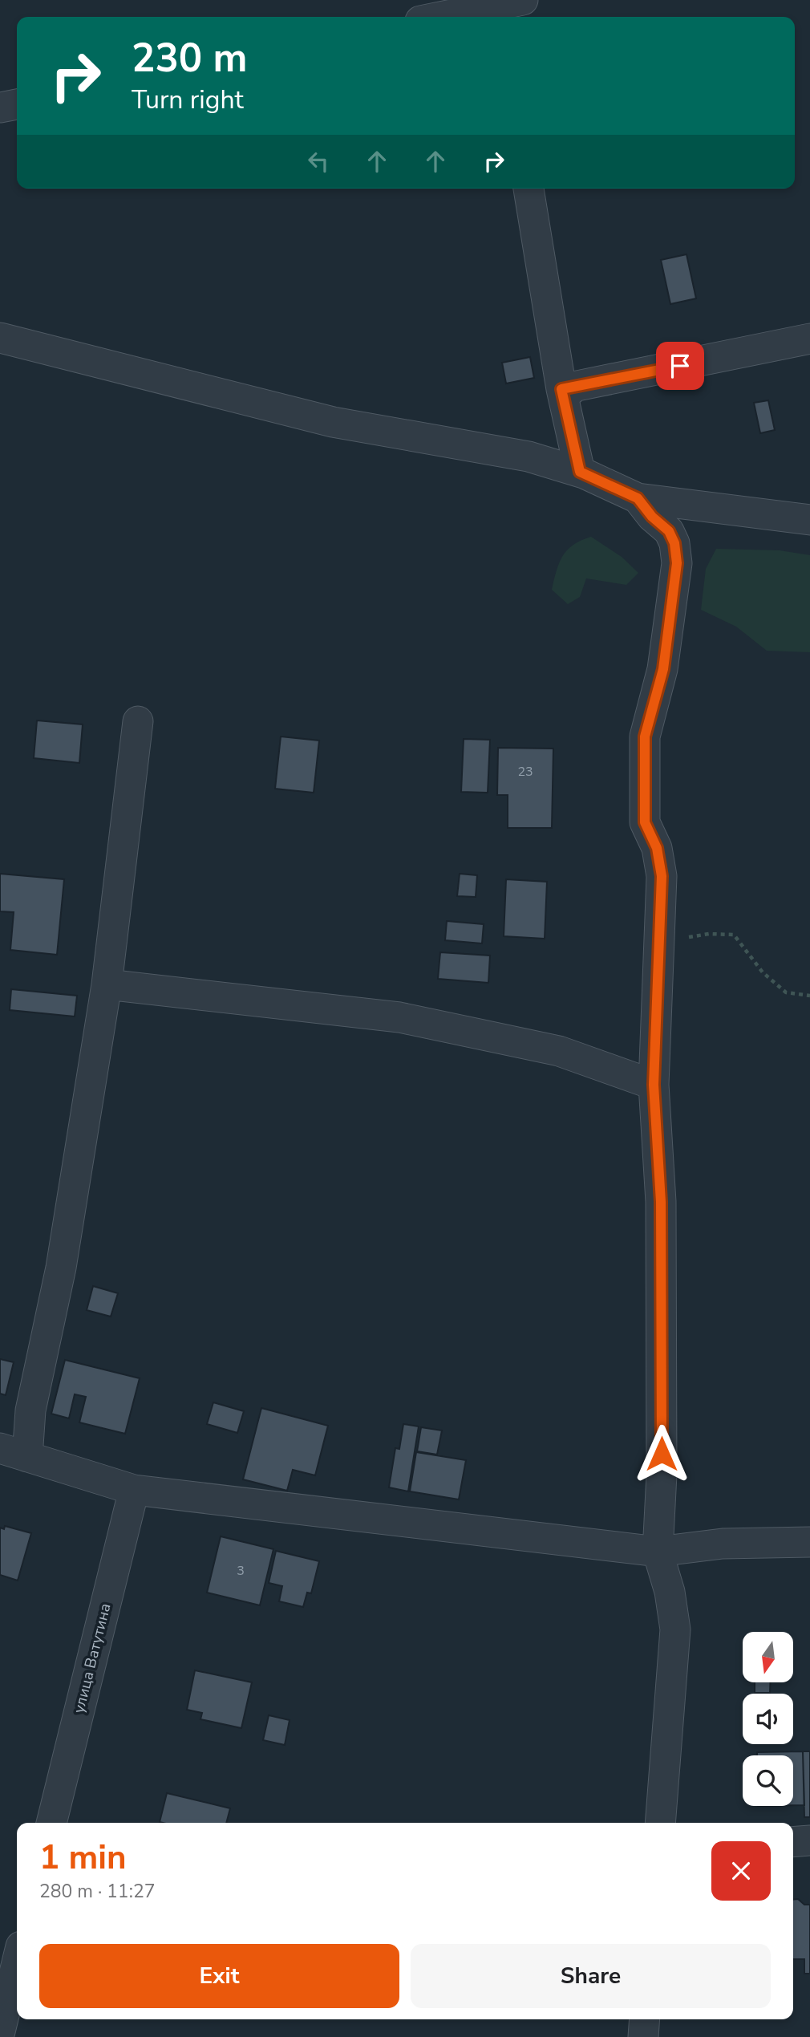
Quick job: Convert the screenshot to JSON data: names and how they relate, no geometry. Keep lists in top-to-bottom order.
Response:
{
  "streets": {
    "street": ["улица Ватутина"]
  },
  "house_numbers": ["23", "3"],
  "north": "bottom",
  "page": {
    "turn": ["230 m", "Turn right"],
    "heading": ["1 min", "280 m · 11:27"],
    "buttons": ["Exit", "Share"]
  }
}
